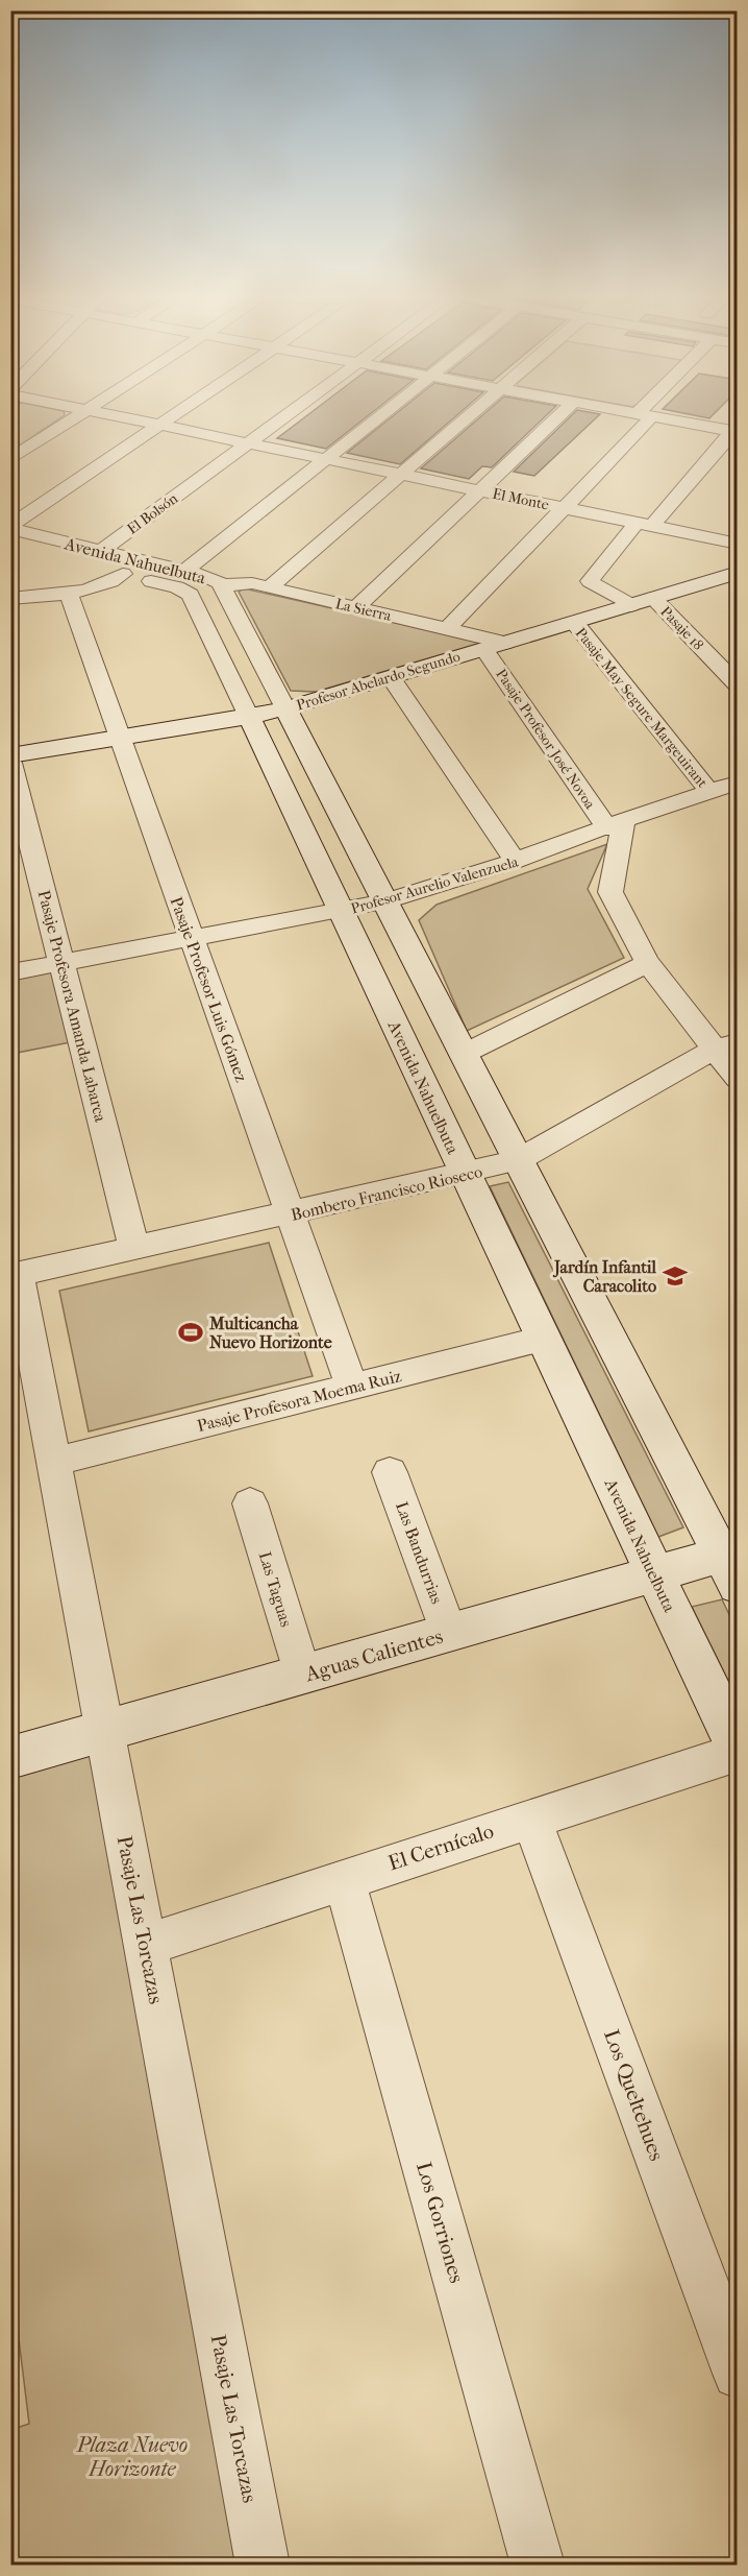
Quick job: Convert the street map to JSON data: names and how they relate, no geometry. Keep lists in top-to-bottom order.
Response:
{
  "streets": {
    "street": [
      "El Monte",
      "El Bolsón",
      "Avenida Nahuelbuta",
      "La Sierra",
      "Pasaje 18",
      "Profesor Abelardo Segundo",
      "Pasaje May Segure Margeuirant",
      "Pasaje Profesor José Novoa",
      "Profesor Aurelio Valenzuela",
      "Pasaje Profesor Luis Gómez",
      "Pasaje Profesora Amanda Labarca",
      "Bombero Francisco Rioseco",
      "Pasaje Profesora Moema Ruiz",
      "Las Bandurrias",
      "Las Taguas",
      "Aguas Calientes",
      "El Cernícalo",
      "Pasaje Las Torcazas",
      "Los Queltehues",
      "Los Gorriones"
    ]
  },
  "crossings": [
    ["El Monte", "El Bolsón"],
    ["El Bolsón", "Avenida Nahuelbuta"],
    ["Avenida Nahuelbuta", "La Sierra"],
    ["Avenida Nahuelbuta", "Profesor Abelardo Segundo"],
    ["Avenida Nahuelbuta", "Profesor Aurelio Valenzuela"],
    ["Avenida Nahuelbuta", "Bombero Francisco Rioseco"],
    ["Avenida Nahuelbuta", "Pasaje Profesora Moema Ruiz"],
    ["Avenida Nahuelbuta", "Aguas Calientes"],
    ["Avenida Nahuelbuta", "El Cernícalo"],
    ["La Sierra", "Profesor Abelardo Segundo"],
    ["La Sierra", "Pasaje Profesor José Novoa"],
    ["Pasaje 18", "Profesor Abelardo Segundo"],
    ["Profesor Abelardo Segundo", "Pasaje May Segure Margeuirant"],
    ["Profesor Abelardo Segundo", "Pasaje Profesor José Novoa"],
    ["Profesor Abelardo Segundo", "Pasaje Profesor Luis Gómez"],
    ["Pasaje May Segure Margeuirant", "Profesor Aurelio Valenzuela"],
    ["Pasaje Profesor José Novoa", "Profesor Aurelio Valenzuela"],
    ["Profesor Aurelio Valenzuela", "Pasaje Profesor Luis Gómez"],
    ["Profesor Aurelio Valenzuela", "Pasaje Profesora Amanda Labarca"],
    ["Pasaje Profesor Luis Gómez", "Bombero Francisco Rioseco"],
    ["Pasaje Profesor Luis Gómez", "Pasaje Profesora Moema Ruiz"],
    ["Pasaje Profesora Amanda Labarca", "Bombero Francisco Rioseco"],
    ["Bombero Francisco Rioseco", "Pasaje Las Torcazas"],
    ["Pasaje Profesora Moema Ruiz", "Pasaje Las Torcazas"],
    ["Las Bandurrias", "Aguas Calientes"],
    ["Las Taguas", "Aguas Calientes"],
    ["Aguas Calientes", "Pasaje Las Torcazas"],
    ["El Cernícalo", "Pasaje Las Torcazas"],
    ["El Cernícalo", "Los Queltehues"],
    ["El Cernícalo", "Los Gorriones"]
  ],
  "parks": ["Plaza Nuevo Horizonte"],
  "places": {
    "school or university": ["Jardín Infantil Caracolito"],
    "sports": ["Multicancha Nuevo Horizonte"]
  }
}
